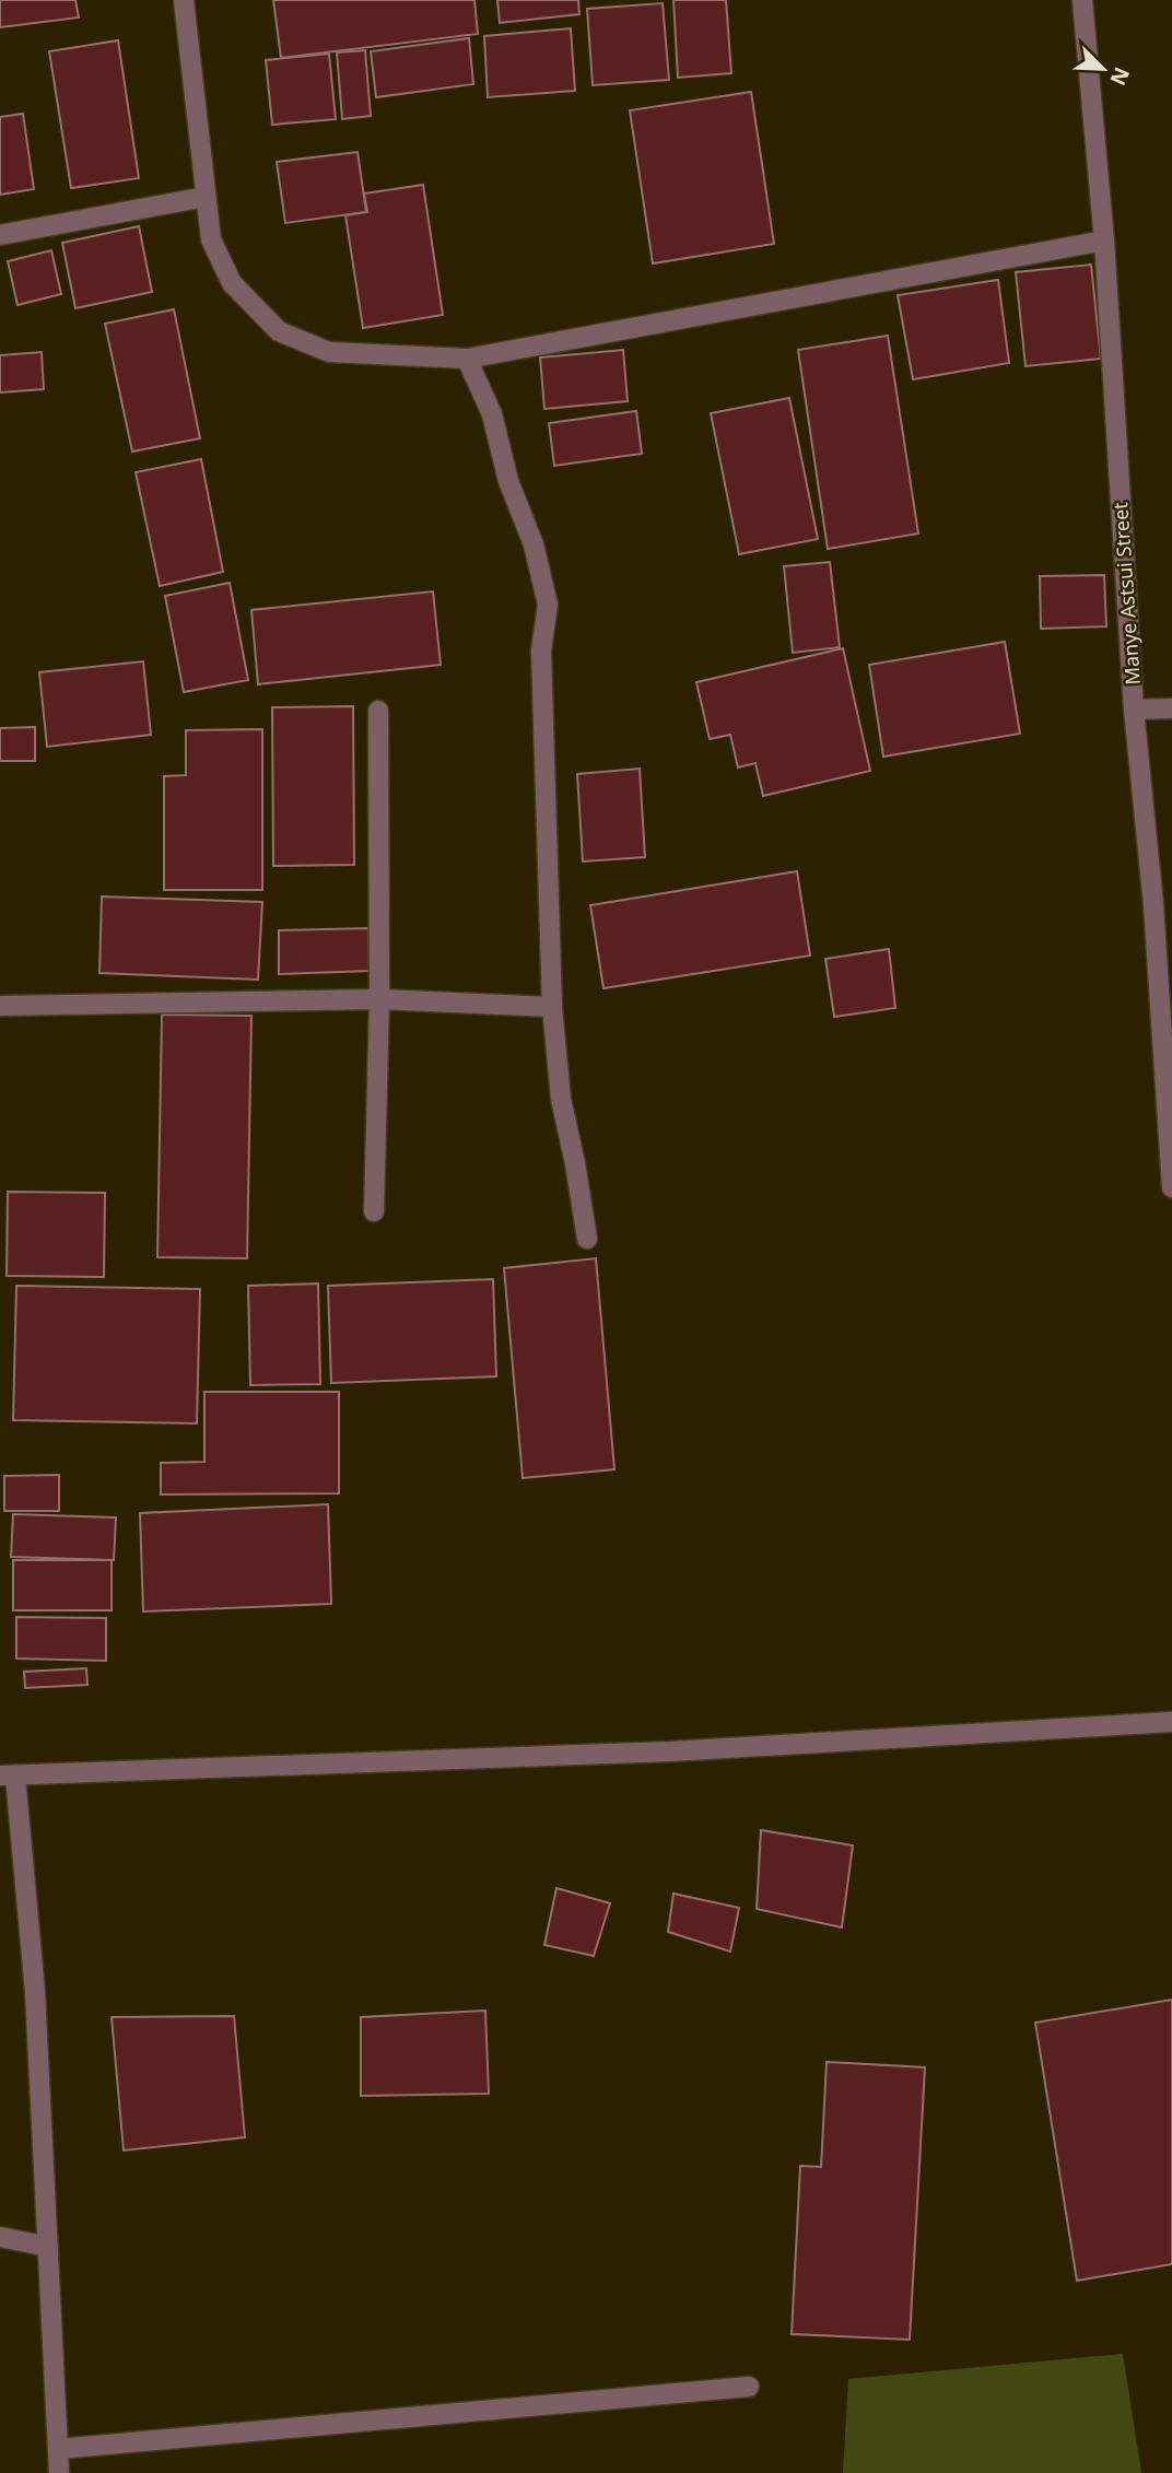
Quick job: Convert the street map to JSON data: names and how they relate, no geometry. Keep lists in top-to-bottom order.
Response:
{
  "streets": {
    "street": ["Manye Astsui Street"]
  },
  "north": "bottom right"
}
